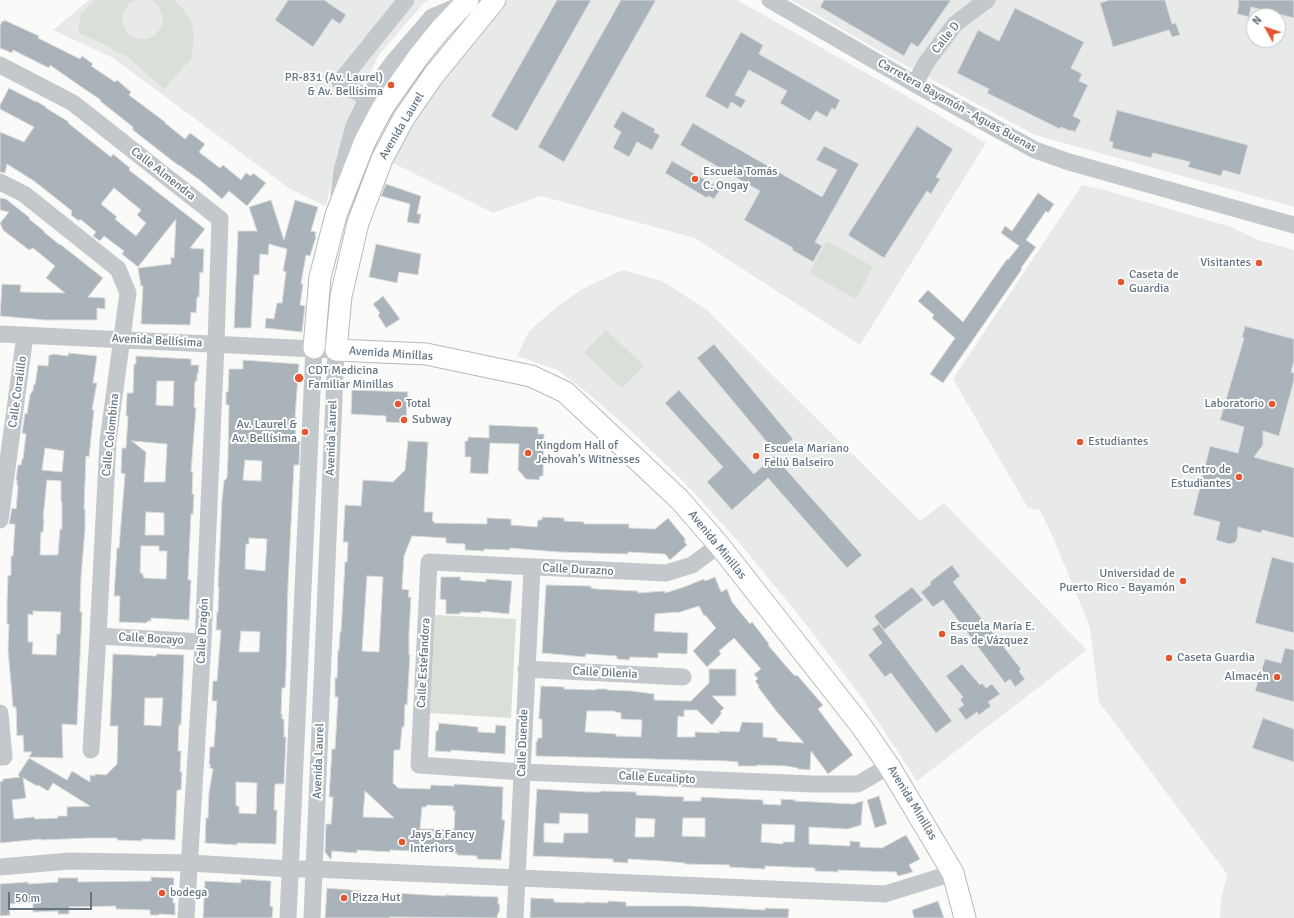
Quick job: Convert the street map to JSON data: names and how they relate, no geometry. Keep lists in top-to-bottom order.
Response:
{
  "streets": {
    "main road": ["Avenida Laurel", "Avenida Minillas"],
    "street": [
      "Calle D",
      "Carretera Bayamón - Aguas Buenas",
      "Calle Almendra",
      "Avenida Bellísima",
      "Calle Coralillo",
      "Calle Colombina",
      "Calle Durazno",
      "Calle Dragón",
      "Calle Bocayo",
      "Calle Estefandora",
      "Calle Dilenia",
      "Calle Duende",
      "Calle Eucalipto"
    ]
  },
  "crossings": [
    ["Calle D", "Carretera Bayamón - Aguas Buenas"],
    ["Avenida Laurel", "Avenida Bellísima"],
    ["Avenida Laurel", "Avenida Minillas"],
    ["Calle Almendra", "Avenida Bellísima"],
    ["Calle Almendra", "Calle Dragón"],
    ["Avenida Bellísima", "Avenida Minillas"],
    ["Avenida Bellísima", "Calle Coralillo"],
    ["Avenida Bellísima", "Calle Colombina"],
    ["Avenida Bellísima", "Calle Dragón"],
    ["Avenida Minillas", "Calle Durazno"],
    ["Avenida Minillas", "Calle Eucalipto"],
    ["Calle Colombina", "Calle Bocayo"],
    ["Calle Durazno", "Calle Estefandora"],
    ["Calle Durazno", "Calle Duende"],
    ["Calle Dragón", "Calle Bocayo"],
    ["Calle Estefandora", "Calle Eucalipto"],
    ["Calle Dilenia", "Calle Duende"],
    ["Calle Duende", "Calle Eucalipto"]
  ],
  "places": [
    "PR-831 (Av. Laurel) & Av. Bellísima",
    "Escuela Tomás C. Ongay",
    "Visitantes",
    "Caseta de Guardia",
    "CDT Medicina Familiar Minillas",
    "Total",
    "Laboratorio",
    "Subway",
    "Av. Laurel & Av. Bellísima",
    "Estudiantes",
    "Kingdom Hall of Jehovah’s Witnesses",
    "Escuela Mariano Feliú Balseiro",
    "Centro de Estudiantes",
    "Universidad de Puerto Rico - Bayamón",
    "Escuela María E. Bas de Vázquez",
    "Caseta Guardia",
    "Almacén",
    "Jays & Fancy Interiors",
    "bodega",
    "Pizza Hut"
  ],
  "scale_bar": "50 m",
  "north": "top left"
}
